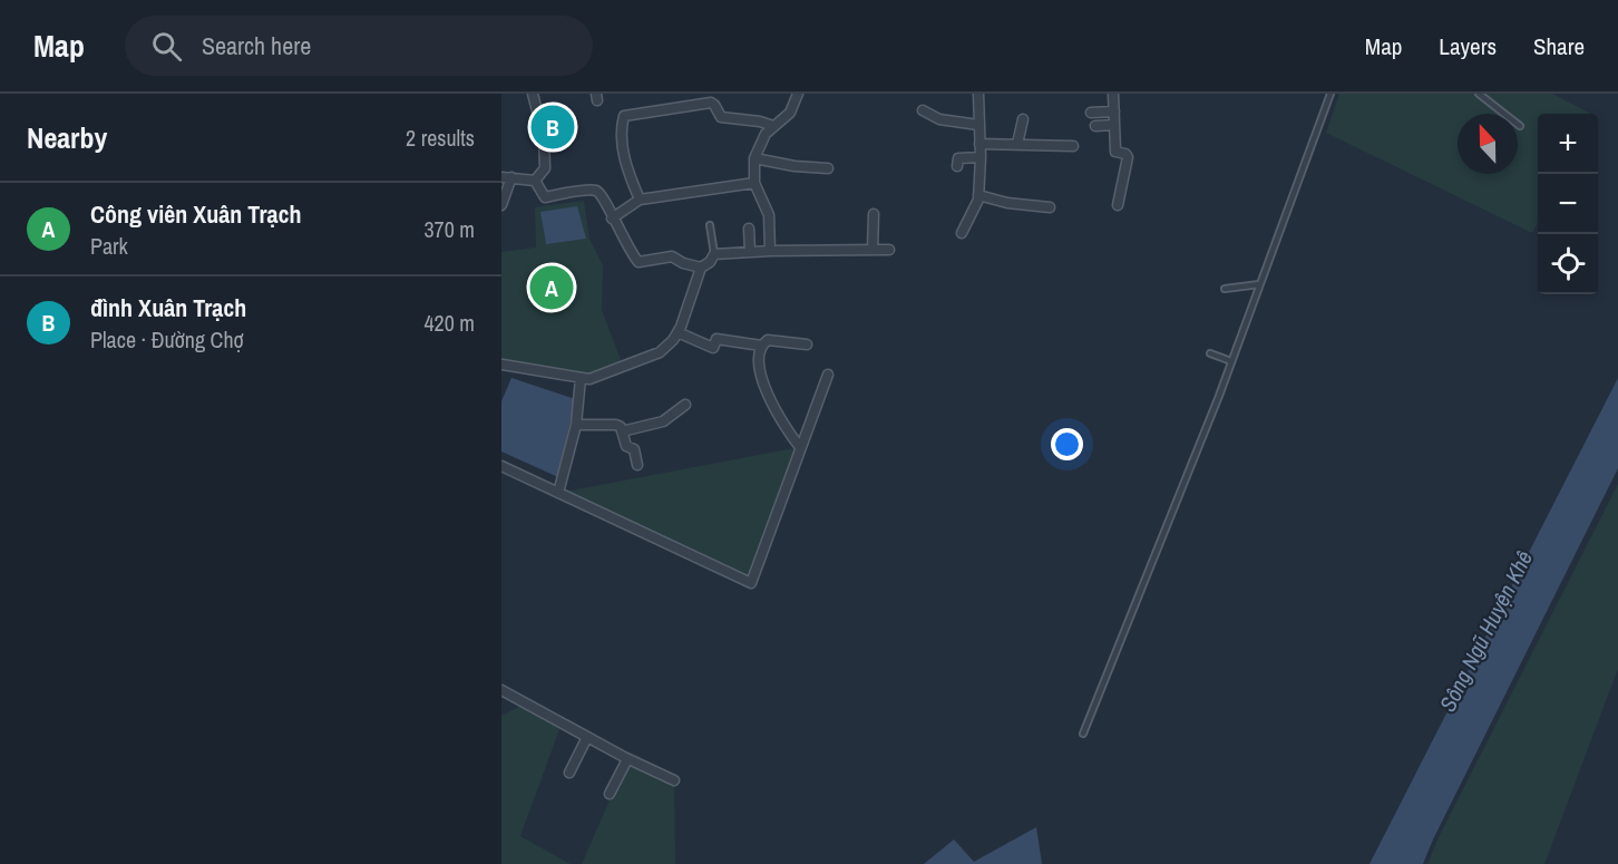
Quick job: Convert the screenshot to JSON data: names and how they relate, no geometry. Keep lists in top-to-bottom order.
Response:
{
  "water": ["Sông Ngũ Huyện Khê"],
  "north": "top",
  "page": {
    "header": "Map",
    "search": "Search here",
    "nav": ["Map", "Layers", "Share"],
    "heading": ["Nearby", "2 results"],
    "pins": ["B", "A"],
    "map_buttons": ["+", "−"],
    "list": [
      {
        "mark": "A",
        "name": "Công viên Xuân Trạch",
        "note": "Park",
        "value": "370 m"
      },
      {
        "mark": "B",
        "name": "đình Xuân Trạch",
        "note": "Place · Đường Chợ",
        "value": "420 m"
      }
    ]
  }
}
